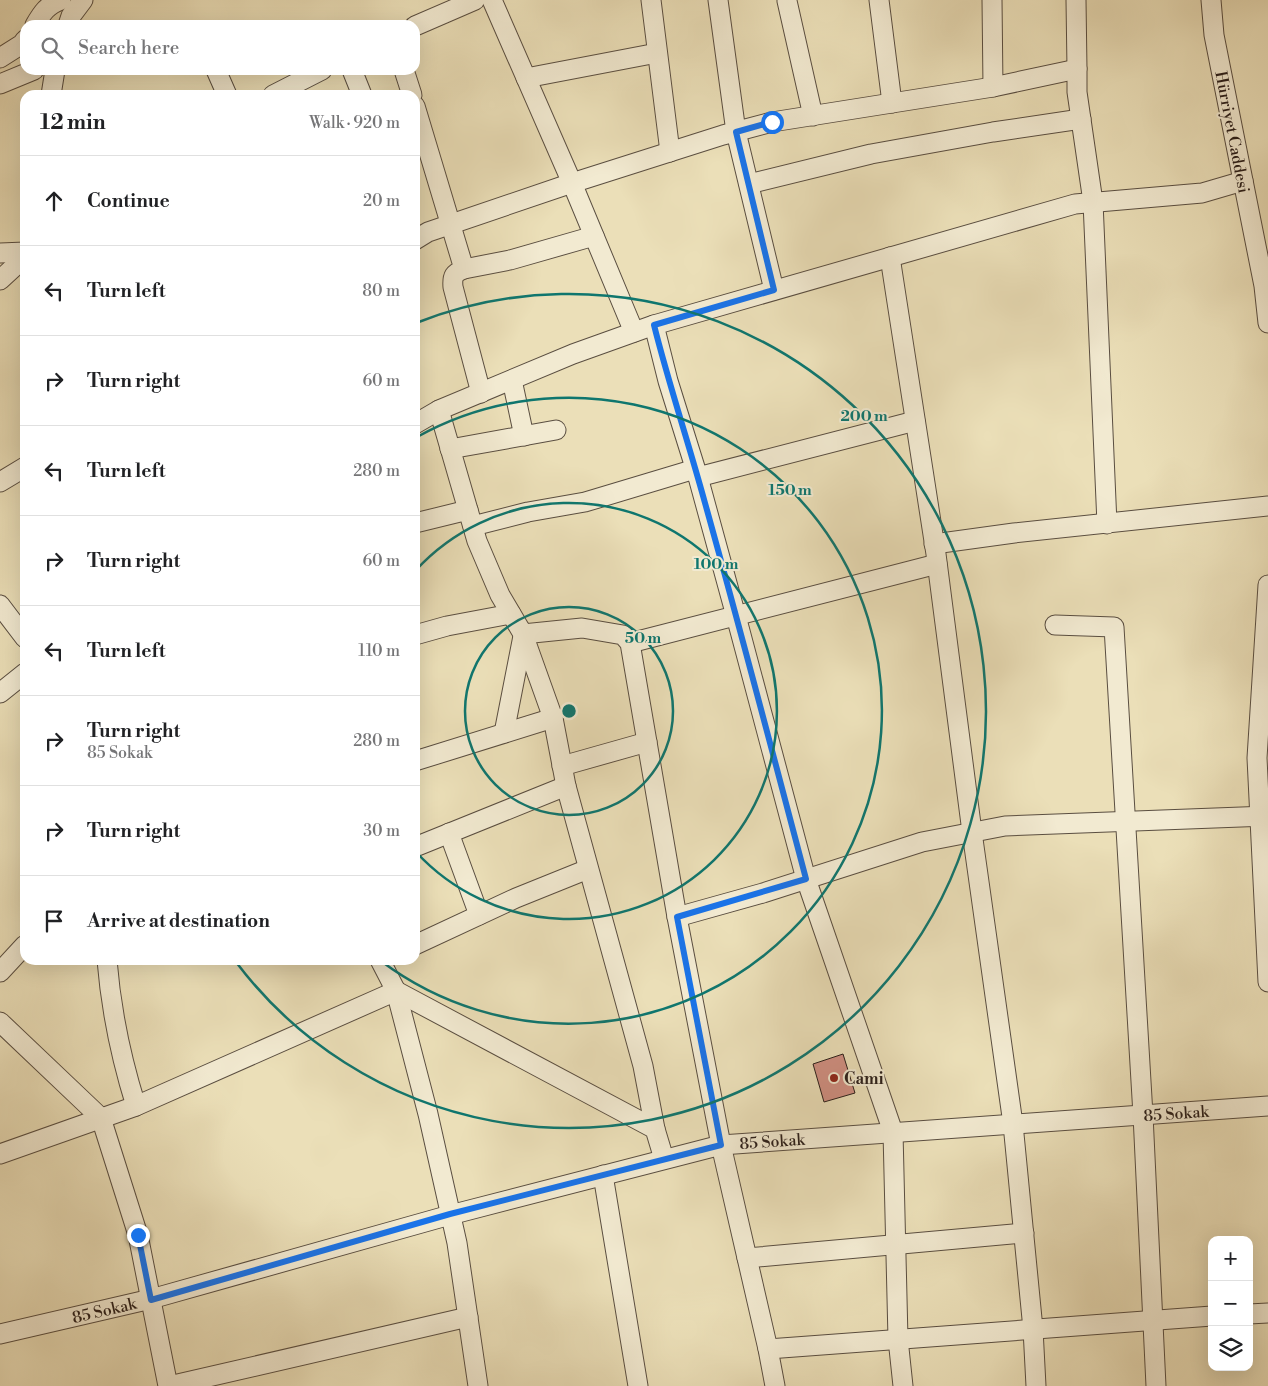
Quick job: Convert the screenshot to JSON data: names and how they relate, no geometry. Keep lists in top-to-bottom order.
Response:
{
  "streets": {
    "street": ["Hürriyet Caddesi", "85 Sokak"]
  },
  "places": ["Cami"],
  "page": {
    "search": "Search here",
    "heading": ["12 min", "Walk · 920 m"],
    "list": [
      ["Continue", "20 m"],
      ["Turn left", "80 m"],
      ["Turn right", "60 m"],
      ["Turn left", "280 m"],
      ["Turn right", "60 m"],
      ["Turn left", "110 m"],
      ["Turn right", "85 Sokak", "280 m"],
      ["Turn right", "30 m"],
      "Arrive at destination"
    ],
    "map_buttons": ["+", "−"]
  },
  "rings": [
    "200 m",
    "150 m",
    "100 m",
    "50 m"
  ]
}
